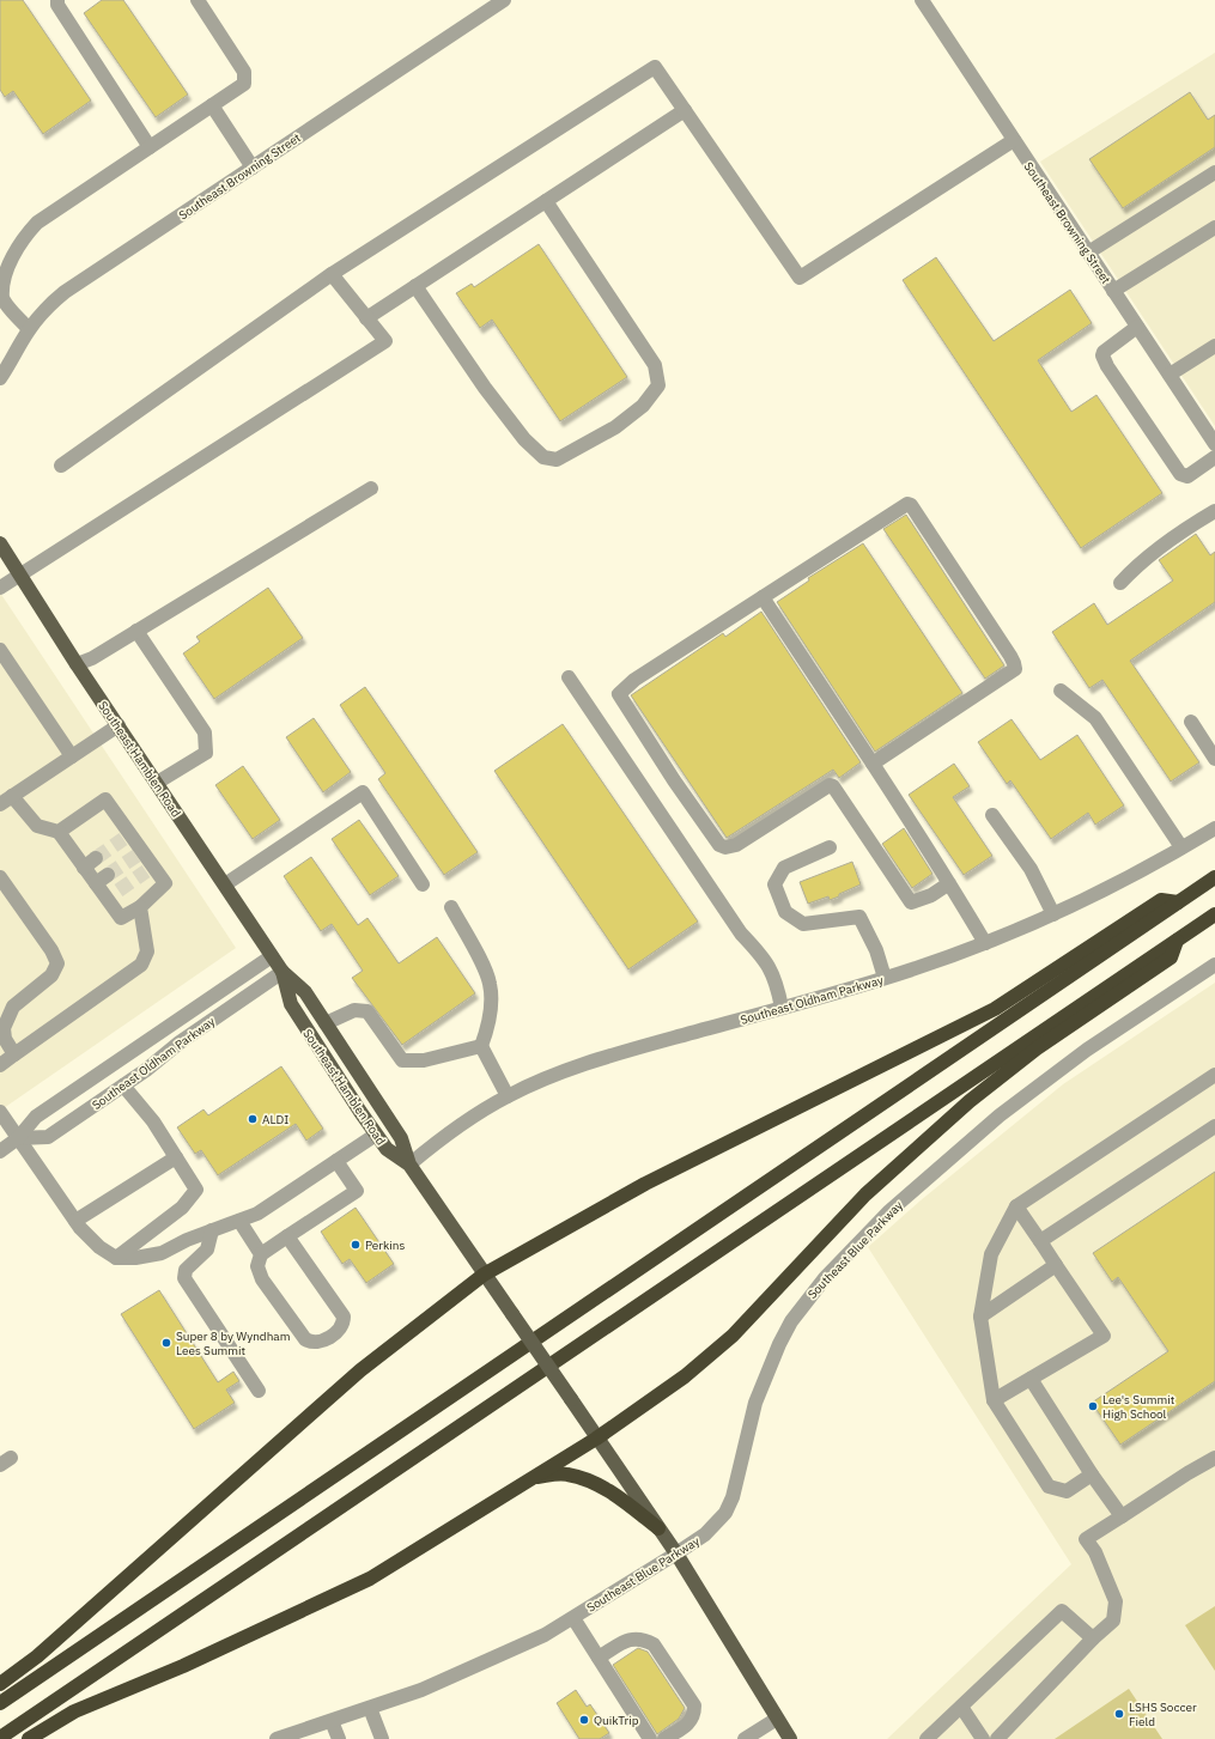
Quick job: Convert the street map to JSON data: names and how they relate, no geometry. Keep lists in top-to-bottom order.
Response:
{
  "streets": {
    "main road": ["Southeast Hamblen Road"],
    "street": ["Southeast Browning Street", "Southeast Oldham Parkway", "Southeast Blue Parkway"]
  },
  "crossings": [
    ["Southeast Hamblen Road", "Southeast Oldham Parkway"],
    ["Southeast Hamblen Road", "Southeast Blue Parkway"]
  ],
  "places": [
    "ALDI",
    "Perkins",
    "Super 8 by Wyndham Lees Summit",
    "Lee's Summit High School",
    "LSHS Soccer Field",
    "QuikTrip"
  ]
}
